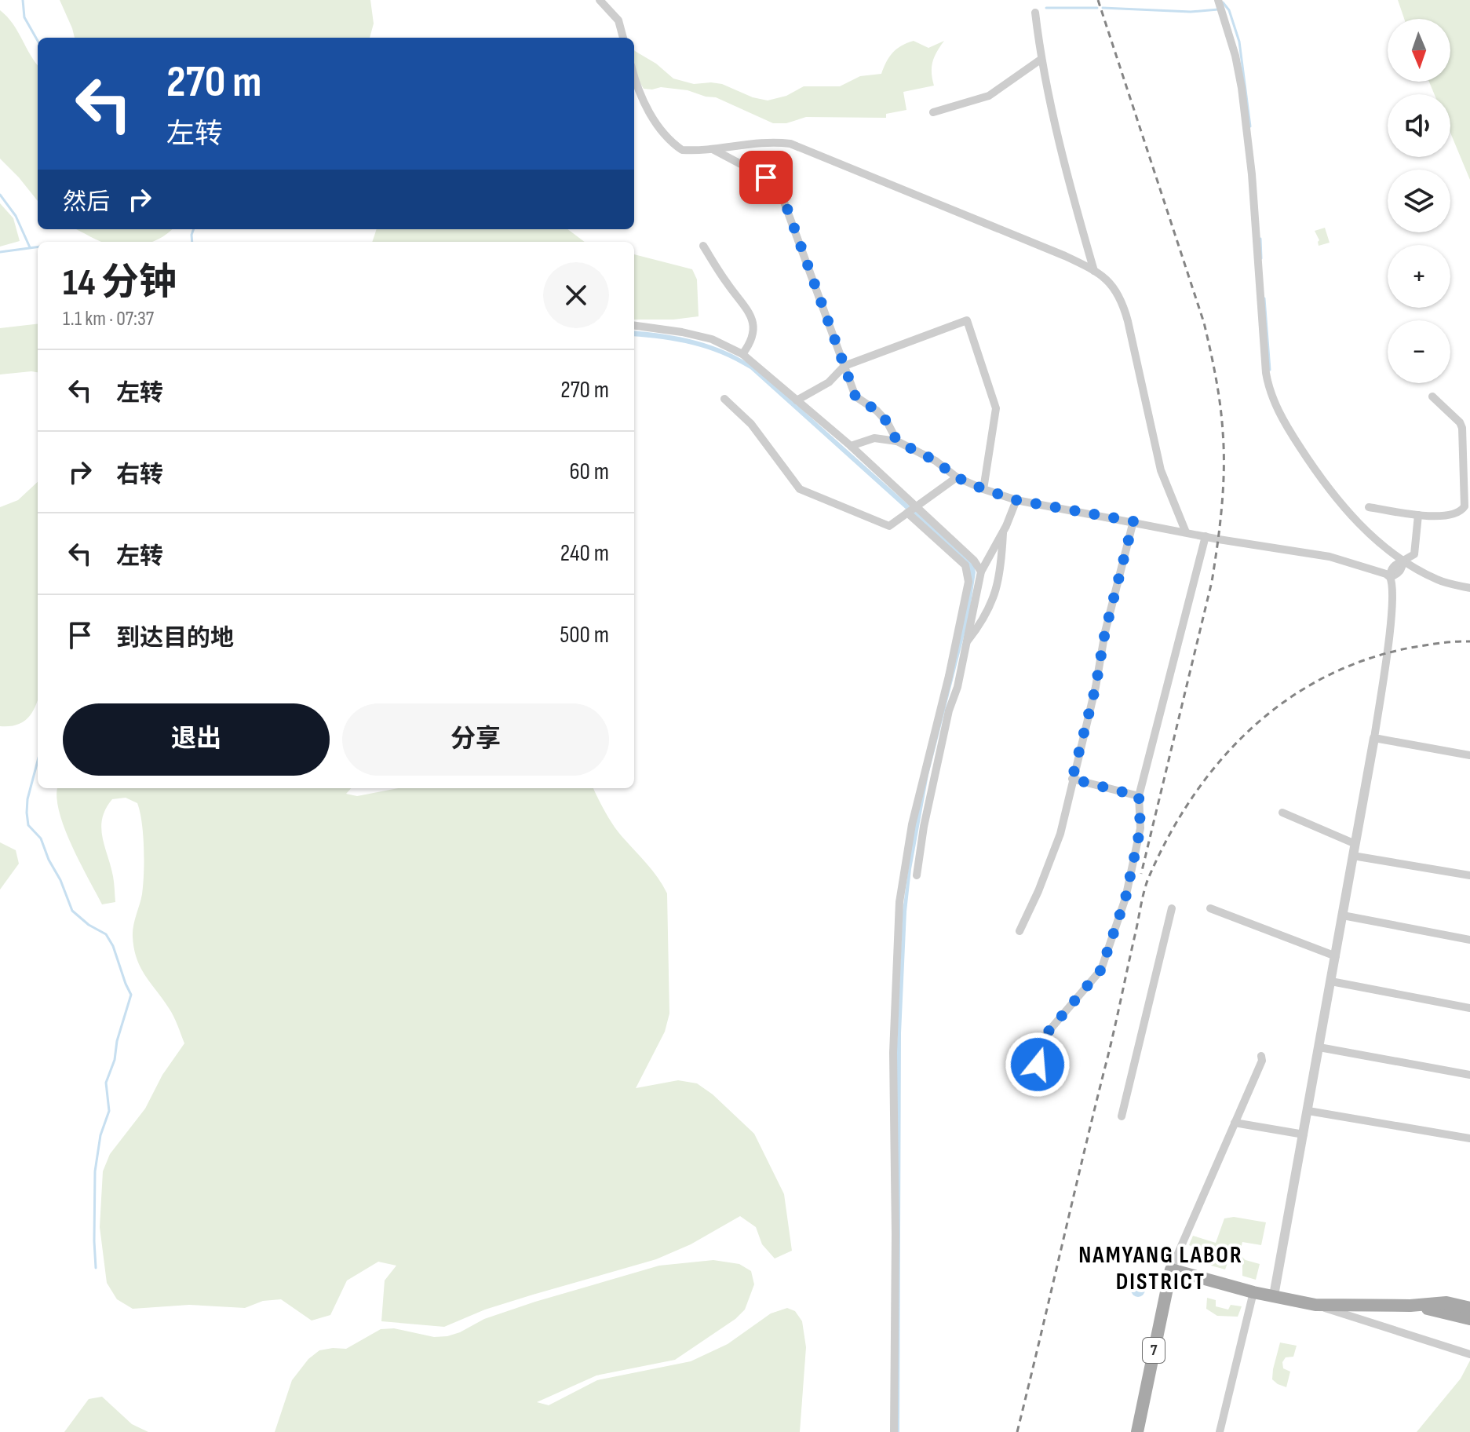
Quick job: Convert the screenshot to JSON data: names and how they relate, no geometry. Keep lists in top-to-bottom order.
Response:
{
  "streets": {
    "main road": ["7"]
  },
  "districts": ["NAMYANG LABOR DISTRICT"],
  "north": "bottom",
  "page": {
    "map_buttons": ["+", "−"],
    "turn": ["270 m", "左转"],
    "then": "然后",
    "heading": ["14 分钟", "1.1 km · 07:37"],
    "list": [
      {
        "name": "左转",
        "value": "270 m"
      },
      {
        "name": "右转",
        "value": "60 m"
      },
      {
        "name": "左转",
        "value": "240 m"
      },
      {
        "name": "到达目的地",
        "value": "500 m"
      }
    ],
    "buttons": ["退出", "分享"]
  }
}
